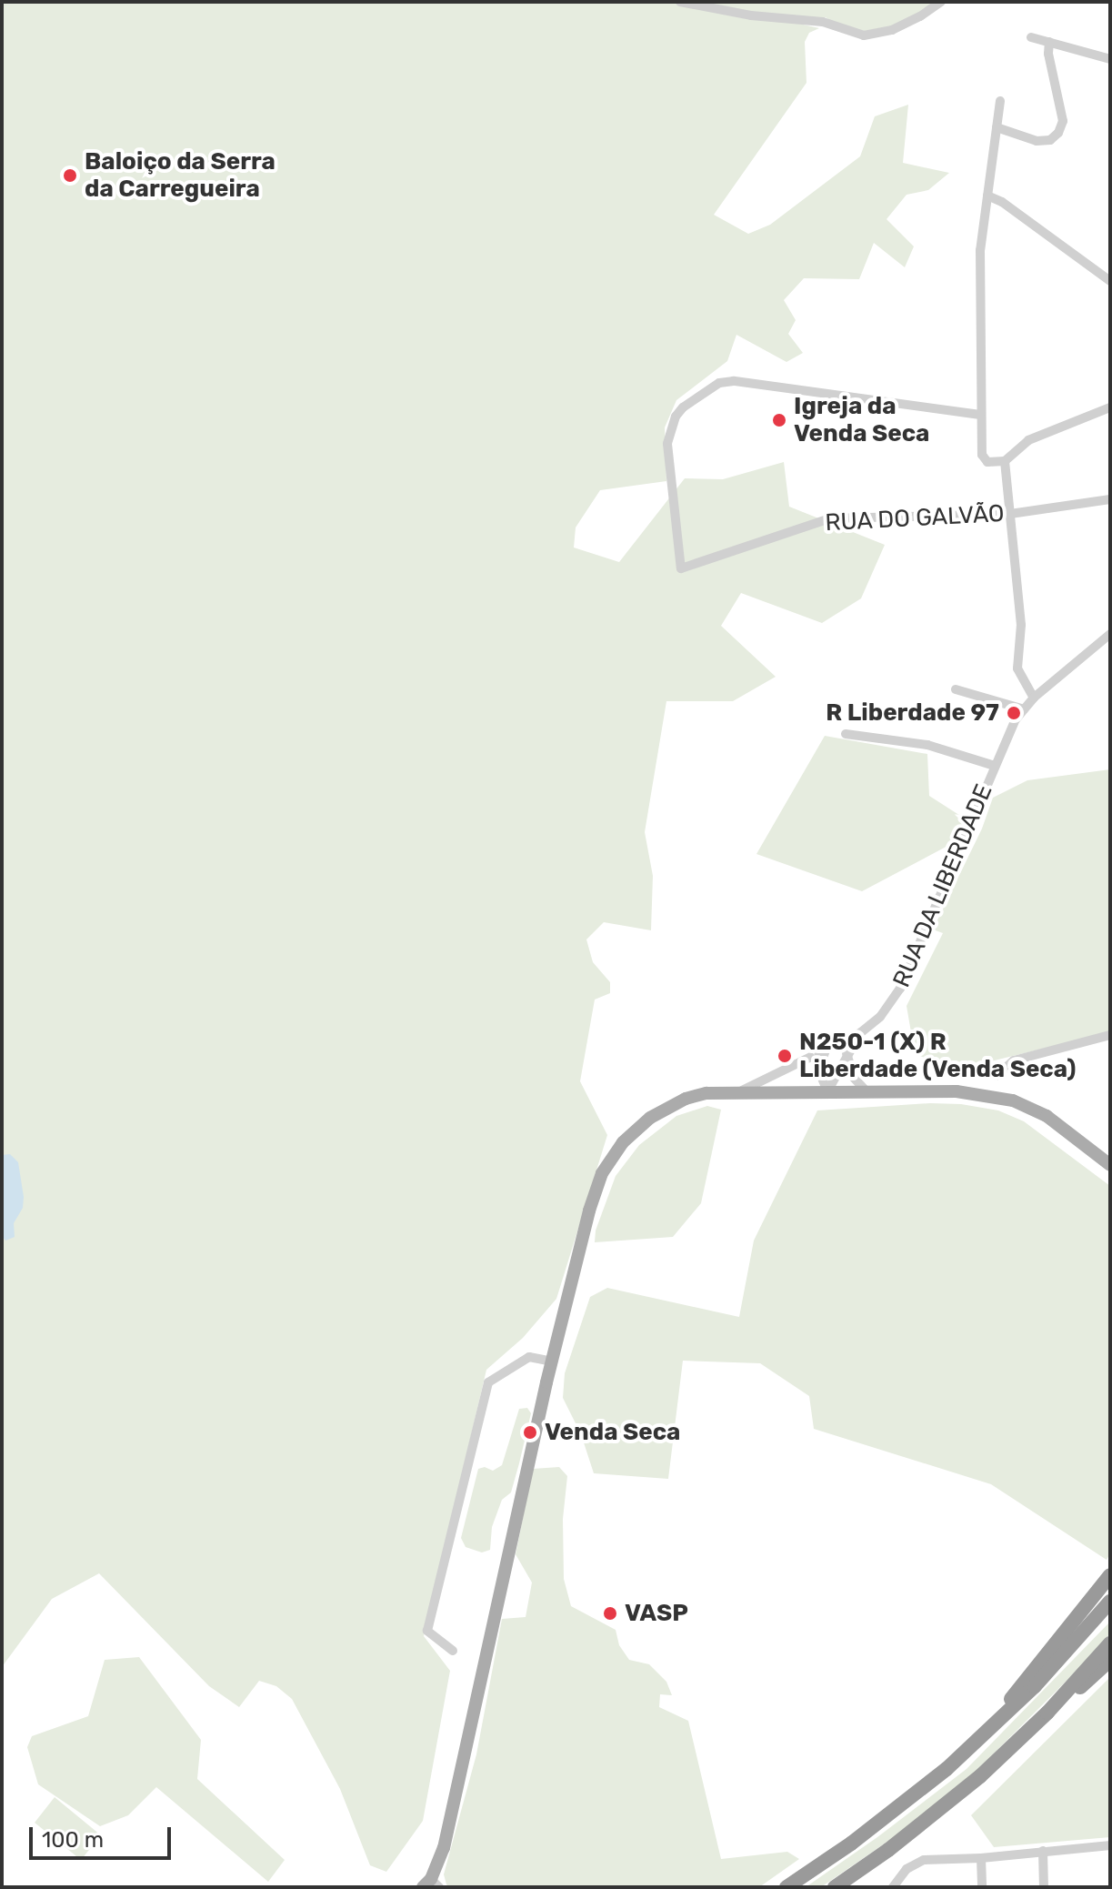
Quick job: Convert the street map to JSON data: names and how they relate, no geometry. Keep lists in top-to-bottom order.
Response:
{
  "streets": {
    "street": ["RUA DO GALVÃO", "RUA DA LIBERDADE"]
  },
  "places": [
    "Baloiço da Serra da Carregueira",
    "Igreja da Venda Seca",
    "R Liberdade 97",
    "N250-1 (X) R Liberdade (Venda Seca)",
    "Venda Seca",
    "VASP"
  ],
  "scale_bar": "100 m"
}
